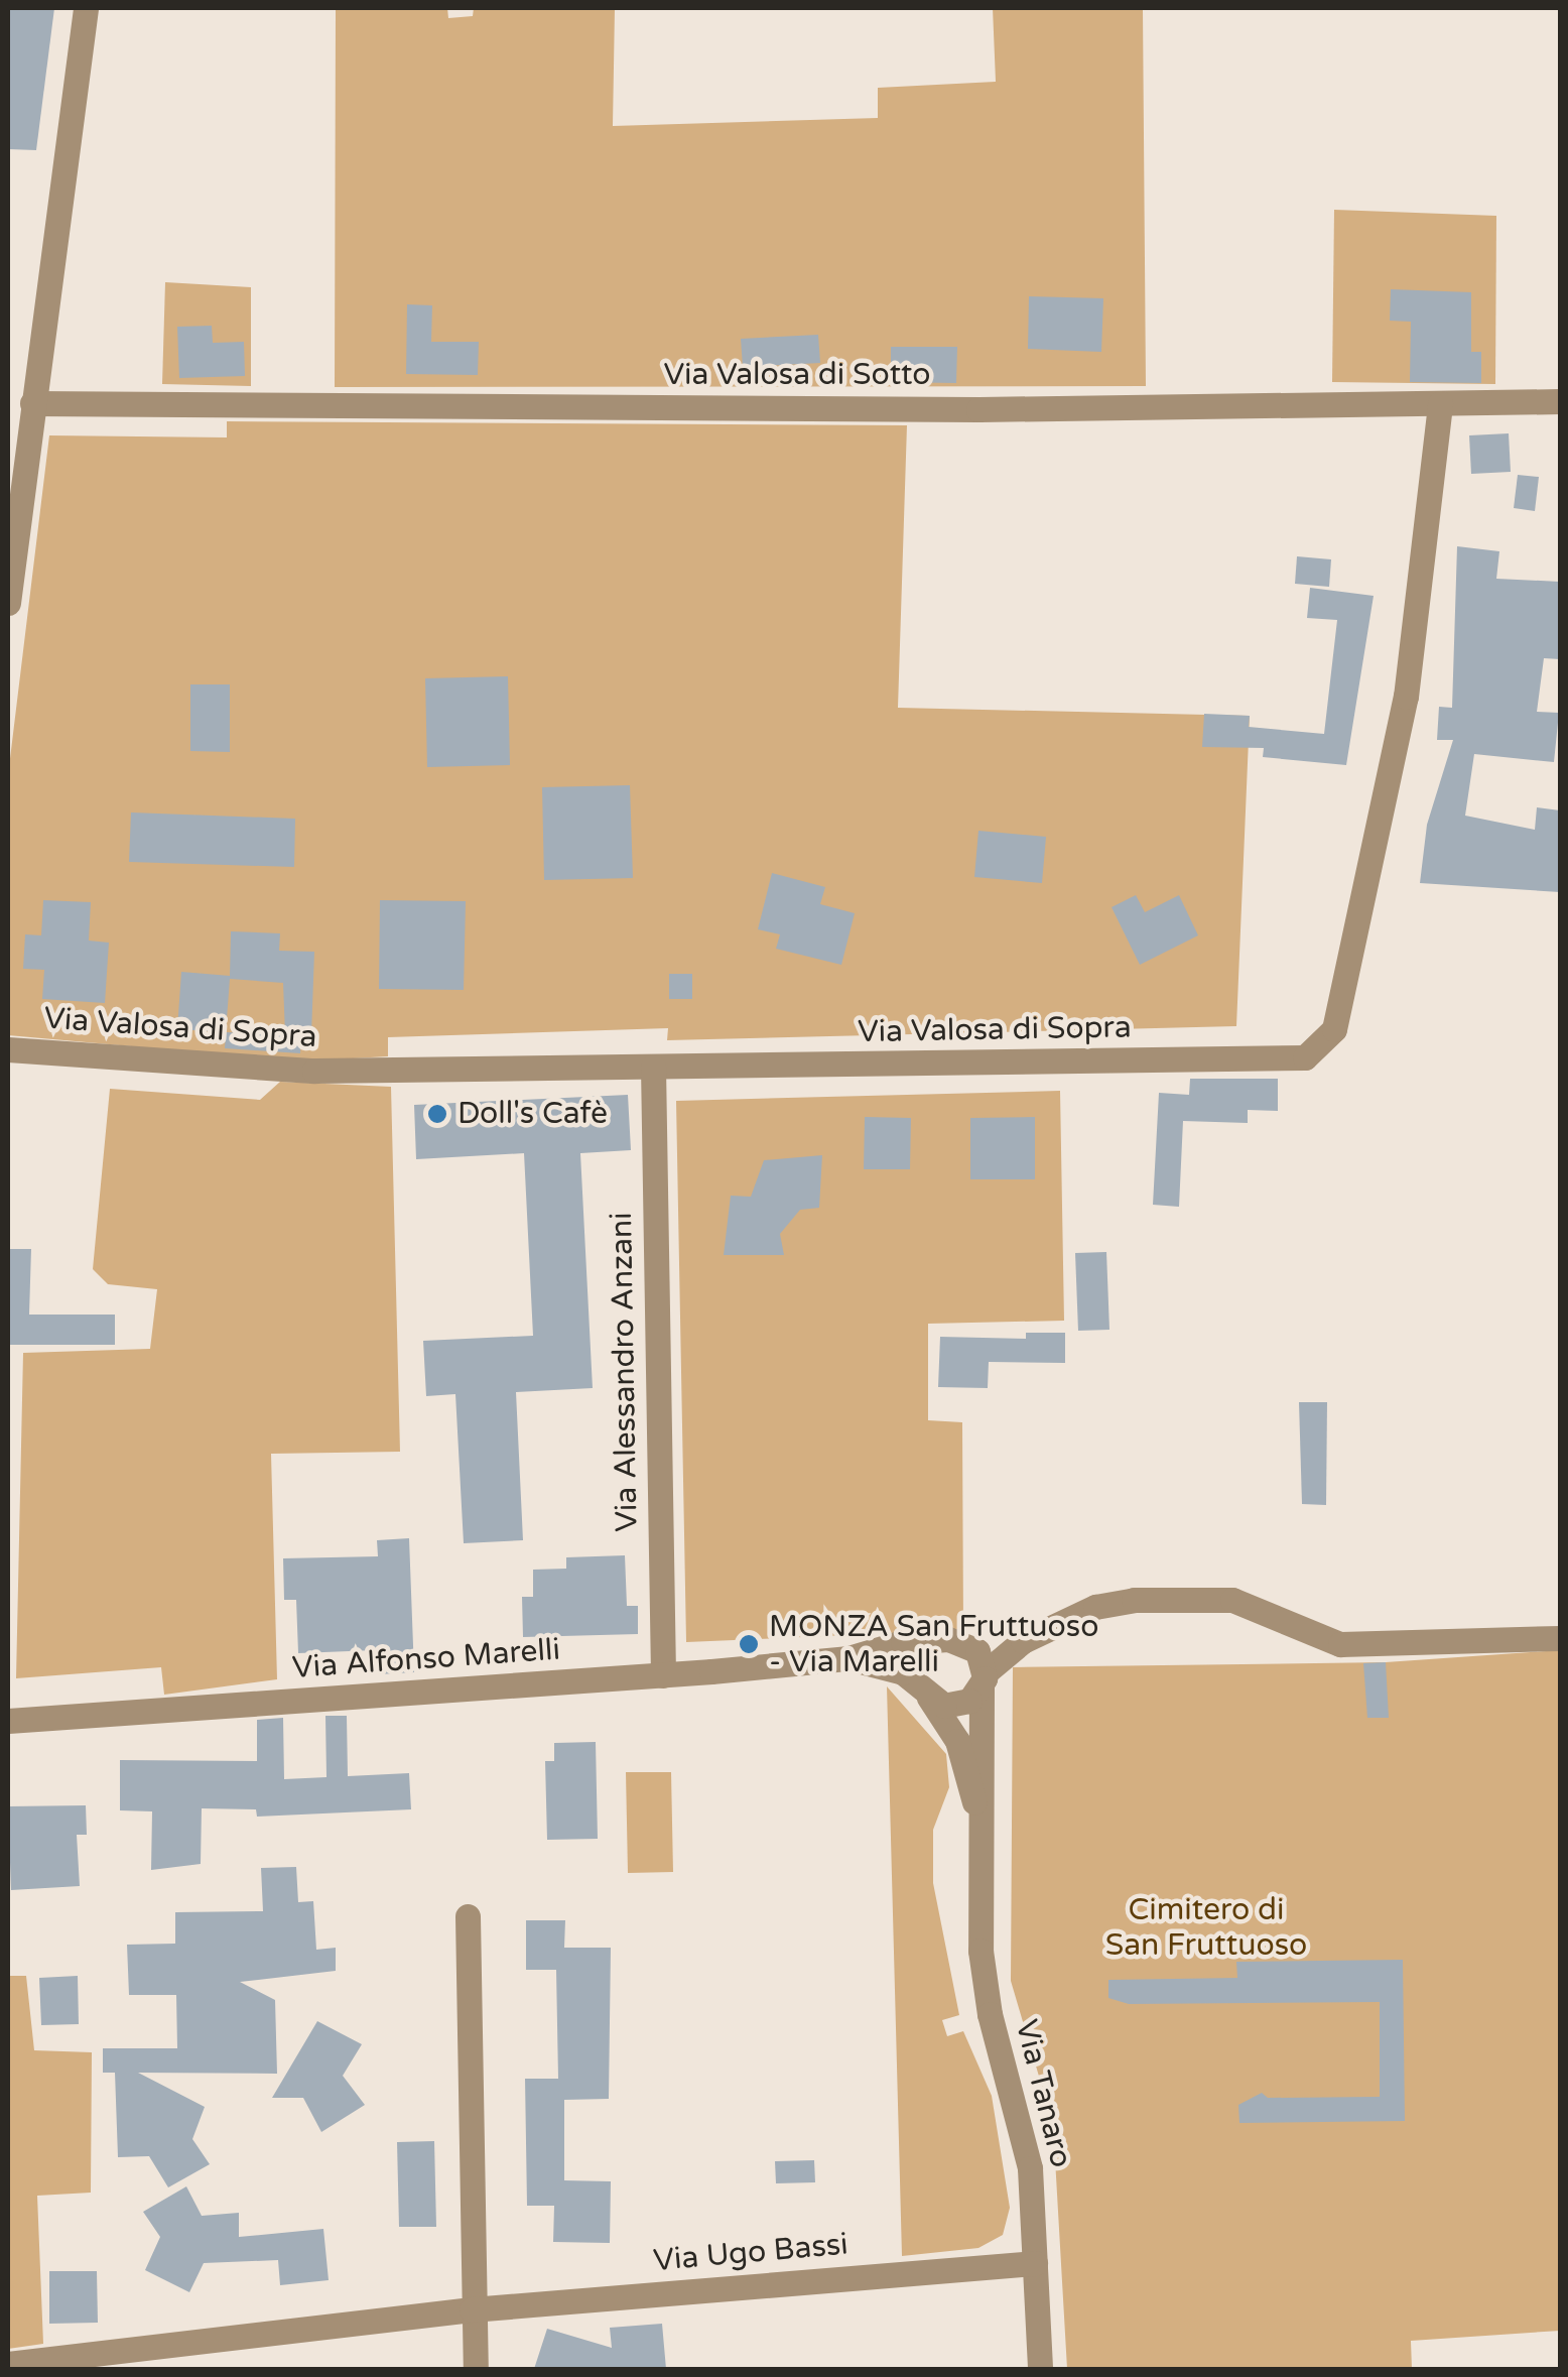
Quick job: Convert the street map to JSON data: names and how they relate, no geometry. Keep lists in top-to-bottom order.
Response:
{
  "streets": {
    "street": [
      "Via Valosa di Sotto",
      "Via Valosa di Sopra",
      "Via Alessandro Anzani",
      "Via Alfonso Marelli",
      "Via Tanaro",
      "Via Ugo Bassi"
    ]
  },
  "crossings": [
    ["Via Valosa di Sotto", "Via Valosa di Sopra"],
    ["Via Valosa di Sopra", "Via Alessandro Anzani"],
    ["Via Alessandro Anzani", "Via Alfonso Marelli"],
    ["Via Alfonso Marelli", "Via Tanaro"],
    ["Via Tanaro", "Via Ugo Bassi"]
  ],
  "parks": ["Cimitero di San Fruttuoso"],
  "places": ["Doll's Cafè", "MONZA San Fruttuoso - Via Marelli"]
}
